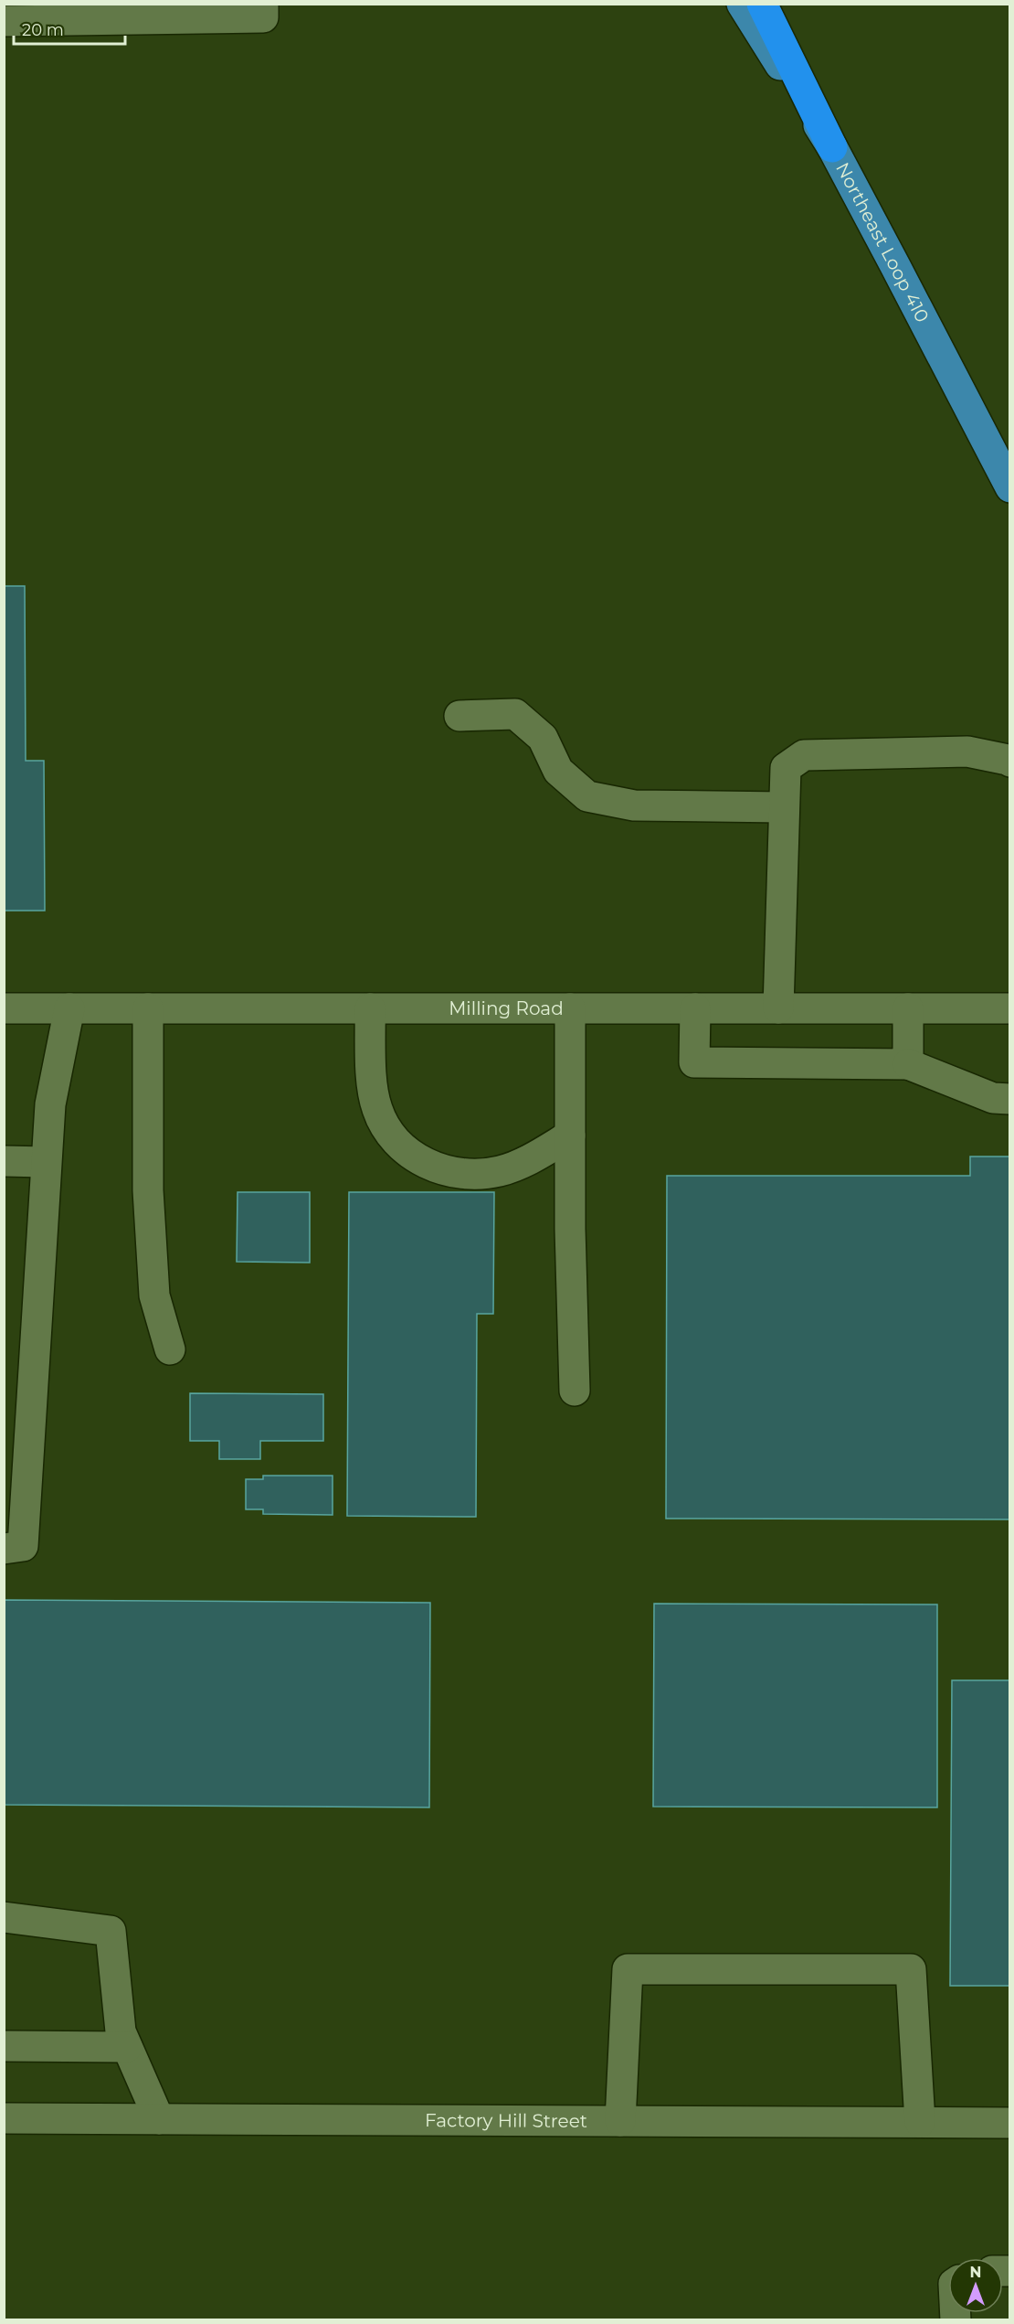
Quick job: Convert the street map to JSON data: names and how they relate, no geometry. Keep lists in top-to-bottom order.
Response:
{
  "streets": {
    "main road": ["Northeast Loop 410"],
    "street": ["Milling Road", "Factory Hill Street"]
  },
  "scale_bar": "20 m",
  "north": "top"
}
